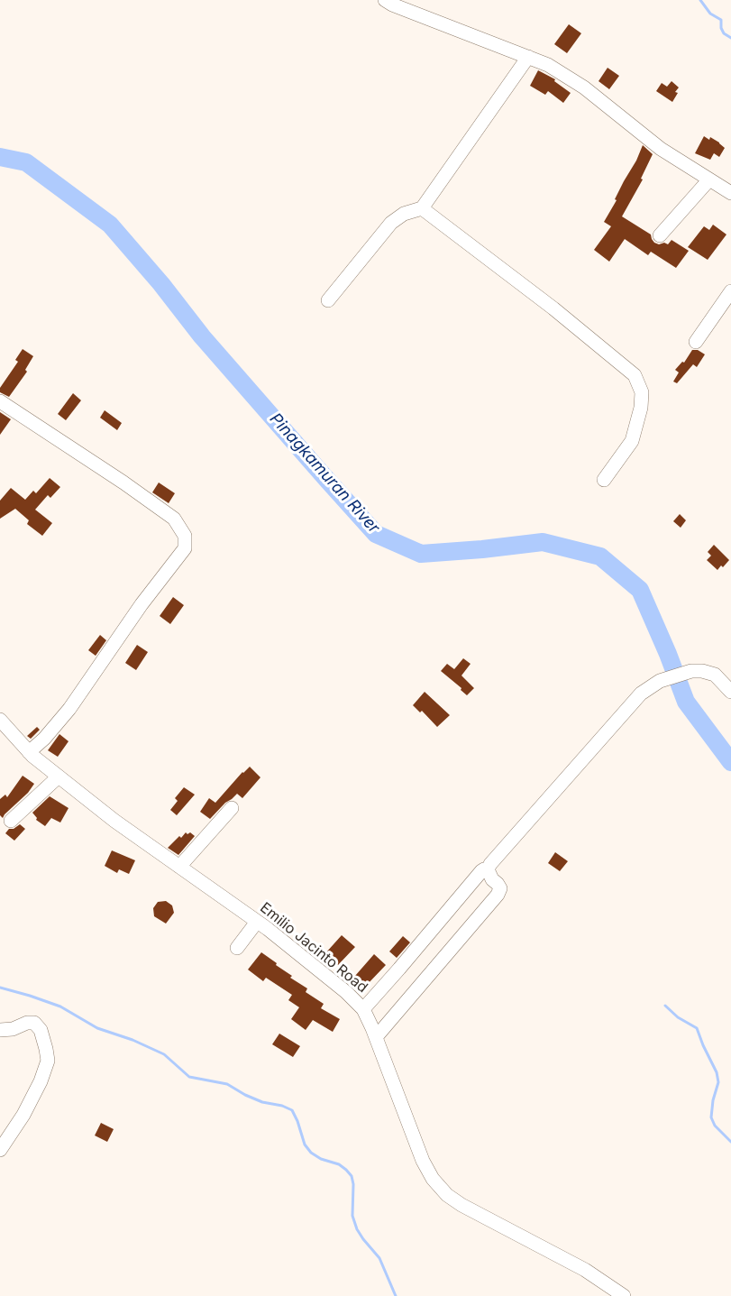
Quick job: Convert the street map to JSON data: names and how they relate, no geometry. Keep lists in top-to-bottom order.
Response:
{
  "streets": {
    "street": ["Emilio Jacinto Road"]
  },
  "water": ["Pinagkamuran River"]
}
